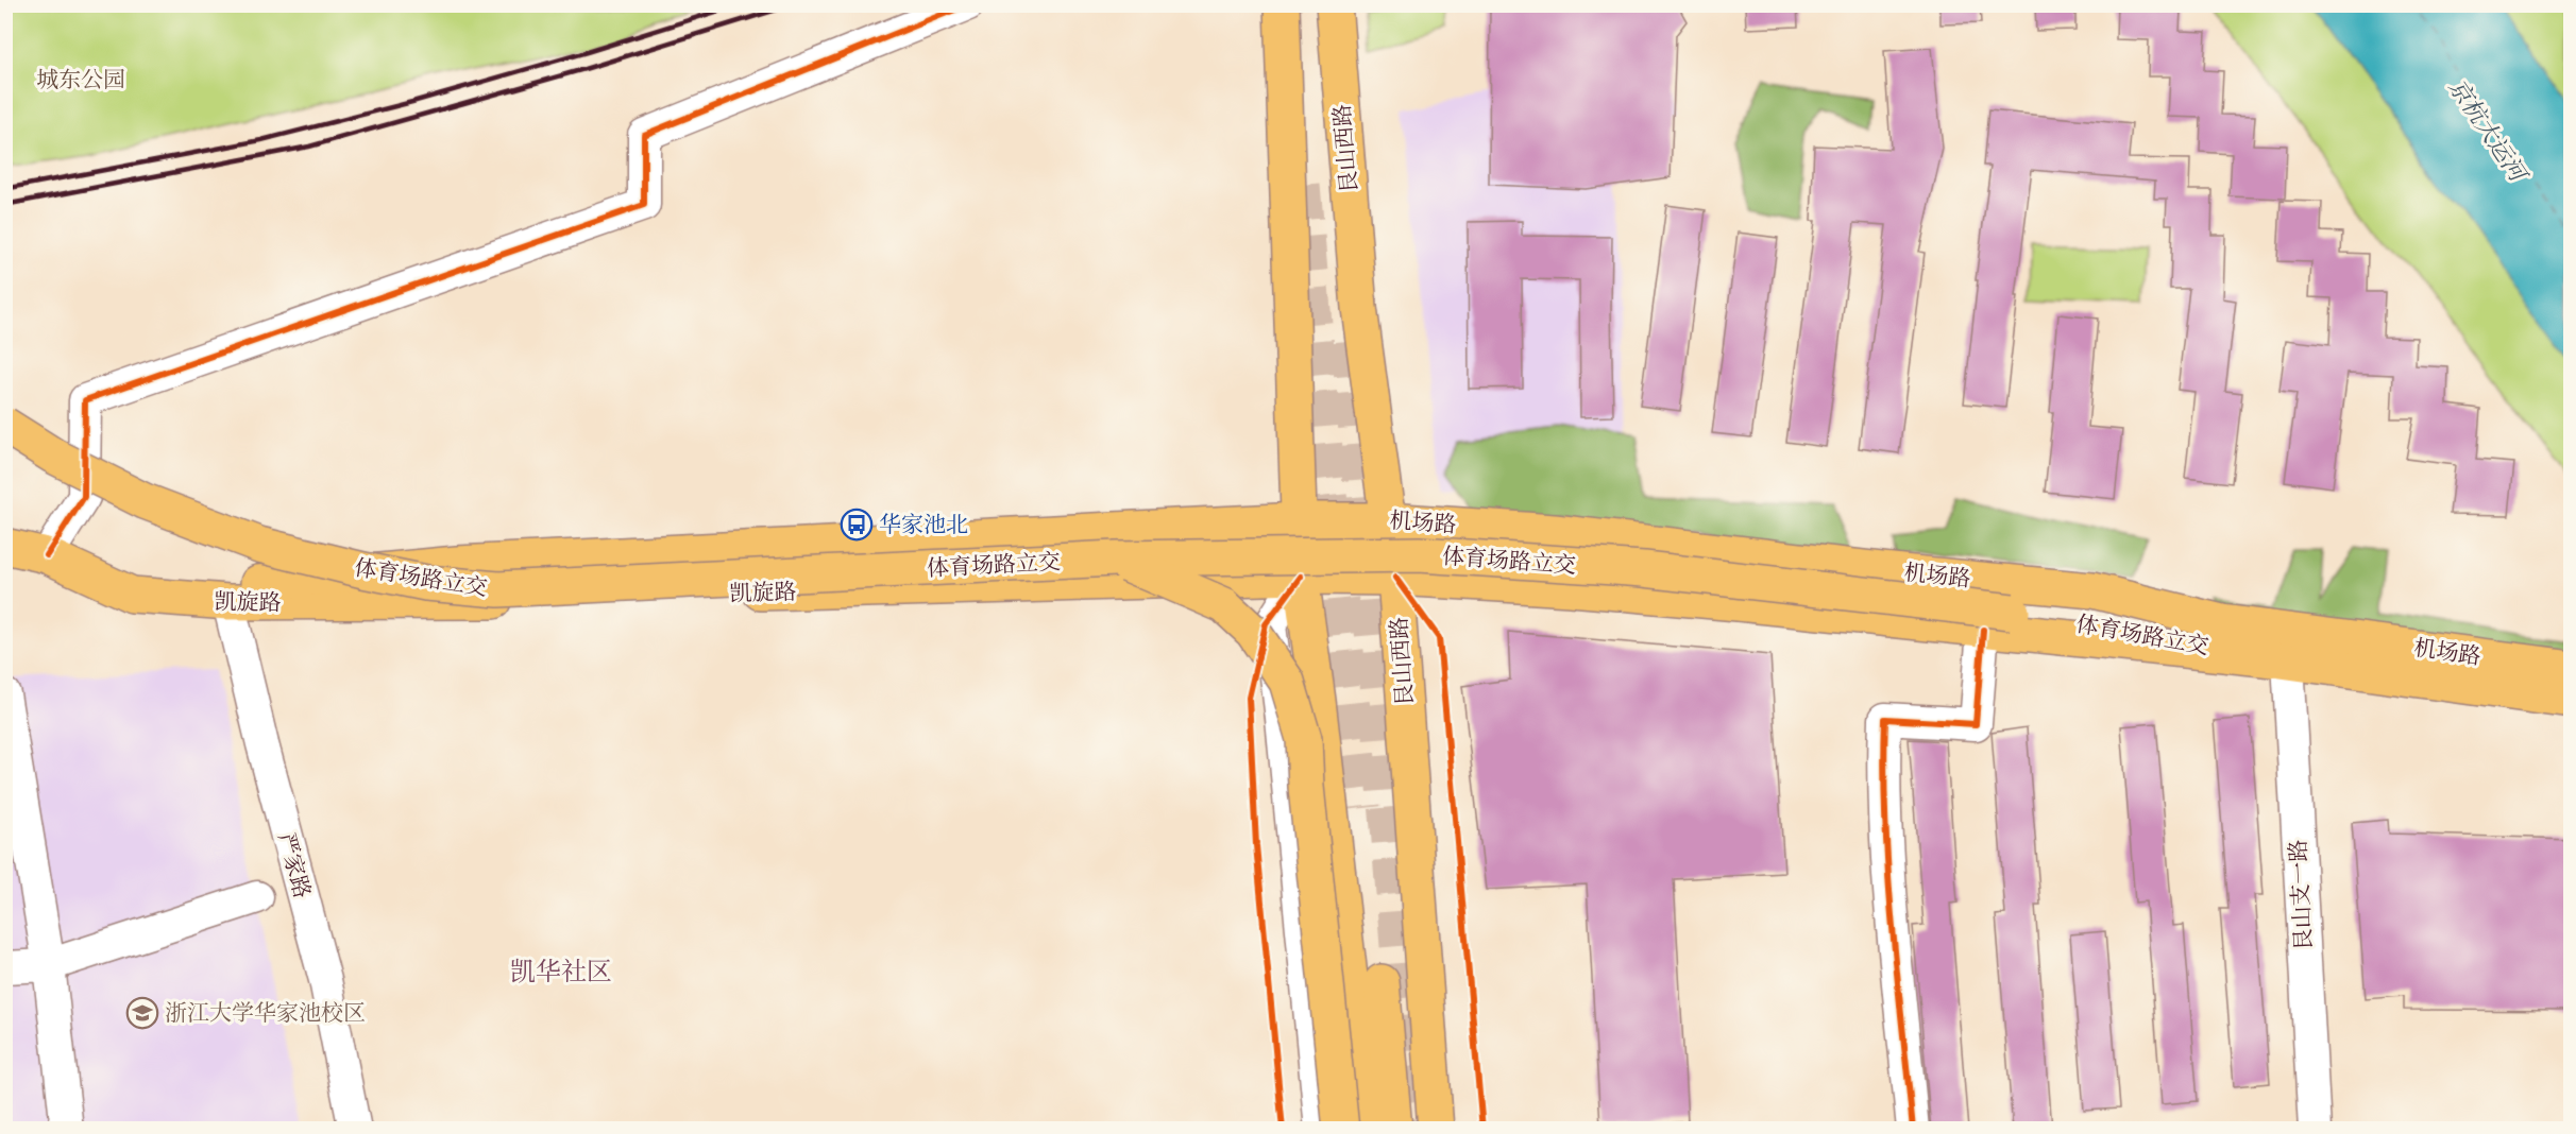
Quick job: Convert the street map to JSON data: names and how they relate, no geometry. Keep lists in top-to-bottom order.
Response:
{
  "streets": {
    "main road": [
      "艮山西路",
      "机场路",
      "体育场路立交",
      "凯旋路"
    ],
    "street": ["严家路", "艮山支一路"]
  },
  "crossings": [
    ["艮山西路", "机场路"],
    ["艮山西路", "凯旋路"],
    ["机场路", "体育场路立交"],
    ["机场路", "凯旋路"],
    ["机场路", "艮山支一路"],
    ["体育场路立交", "艮山支一路"],
    ["凯旋路", "严家路"]
  ],
  "districts": ["凯华社区"],
  "water": ["京杭大运河"],
  "parks": ["城东公园"],
  "places": {
    "bus stop": ["华家池北"],
    "school or university": ["浙江大学华家池校区"]
  }
}
